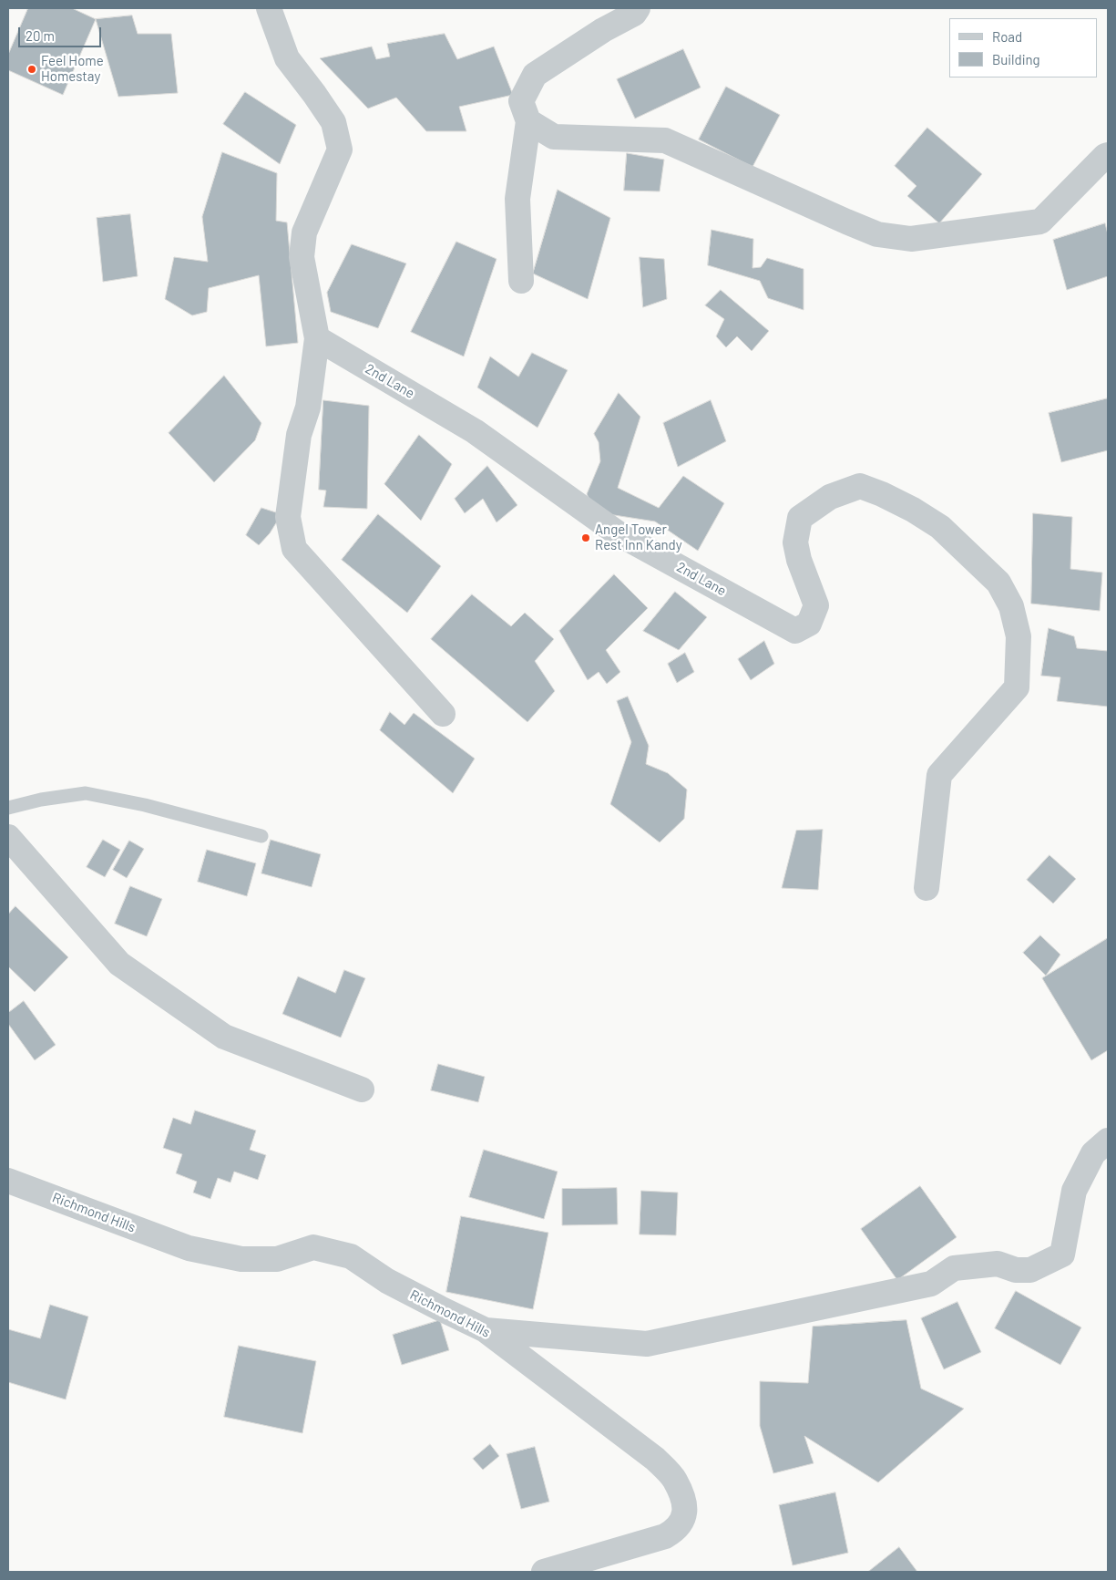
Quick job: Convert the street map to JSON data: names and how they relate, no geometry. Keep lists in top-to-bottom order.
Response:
{
  "streets": {
    "street": ["2nd Lane", "Richmond Hills"]
  },
  "places": ["Feel Home Homestay", "Angel Tower Rest Inn Kandy"],
  "legend": ["Road", "Building"],
  "scale_bar": "20 m"
}
